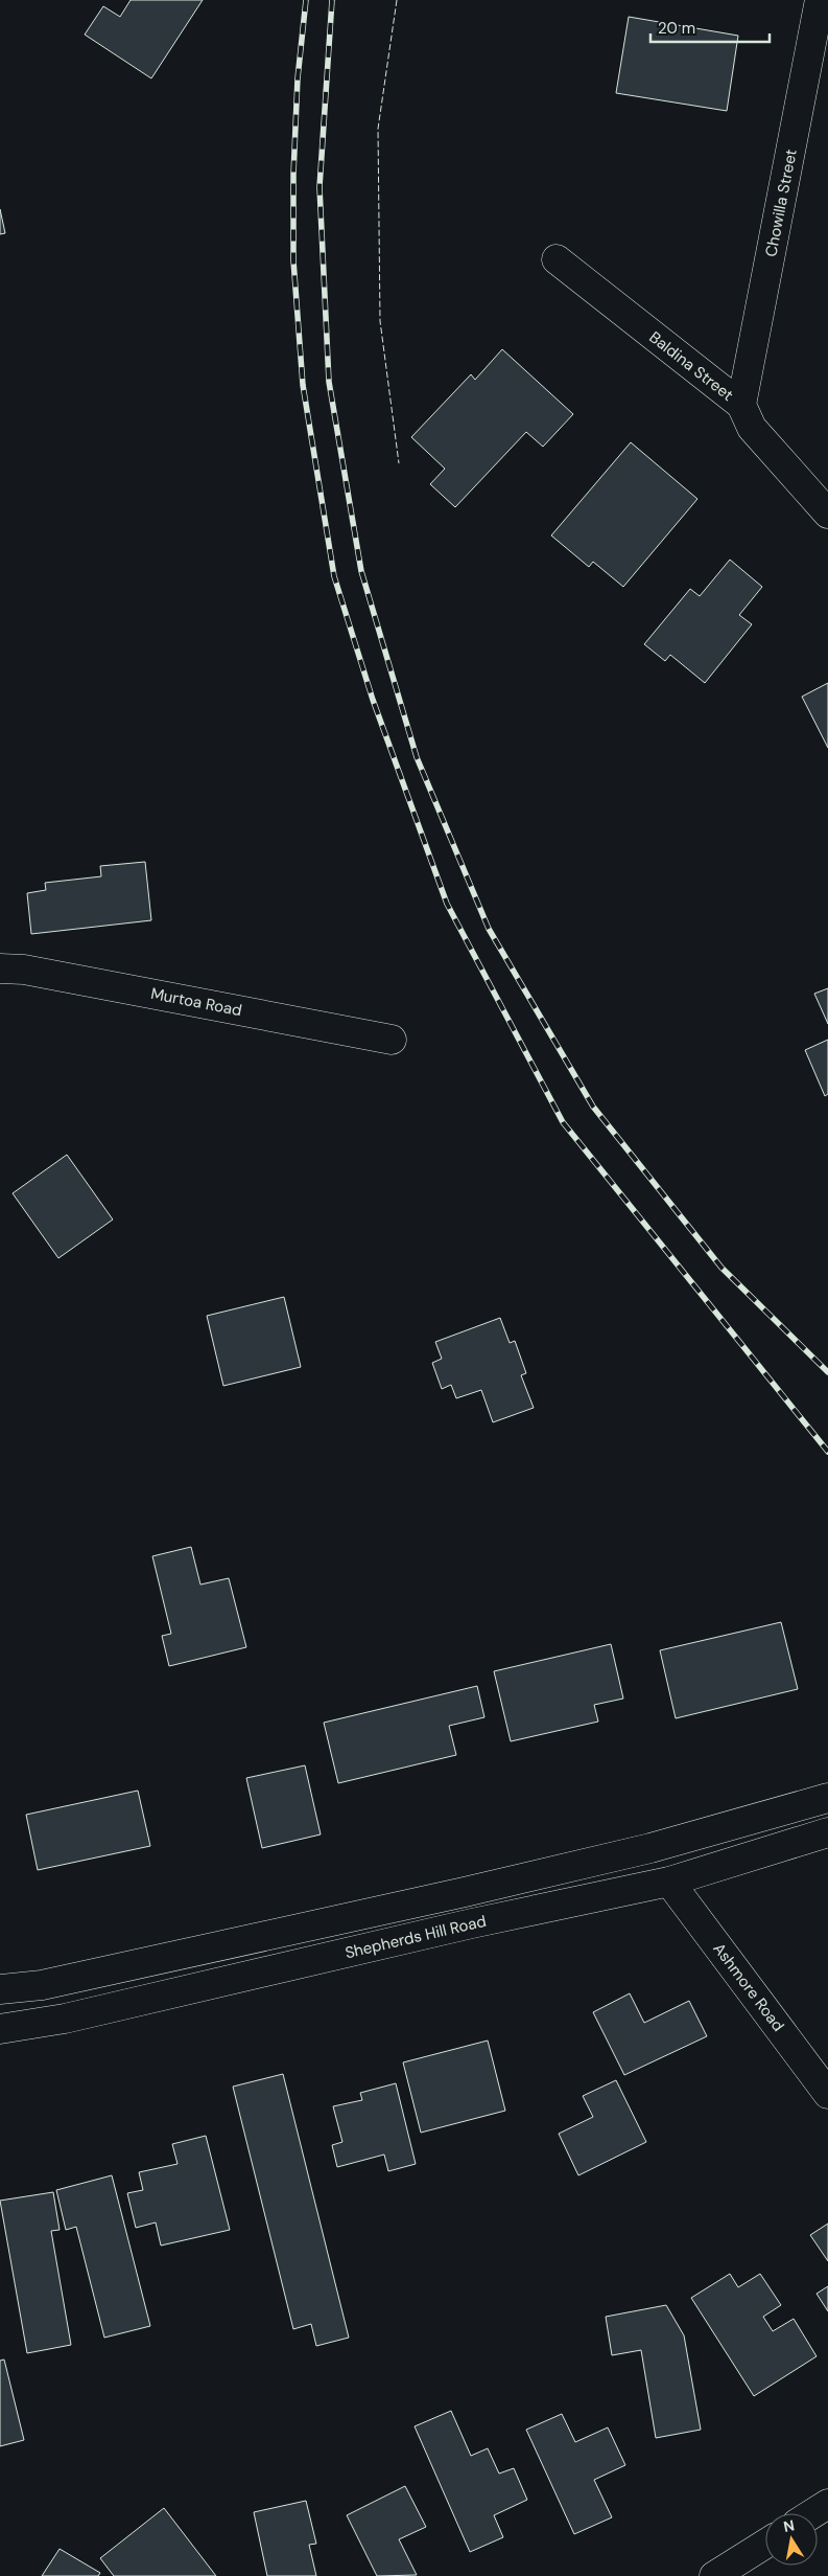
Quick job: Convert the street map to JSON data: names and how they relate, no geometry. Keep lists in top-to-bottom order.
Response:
{
  "streets": {
    "main road": [
      "Chowilla Street",
      "Baldina Street",
      "Murtoa Road",
      "Shepherds Hill Road",
      "Ashmore Road"
    ]
  },
  "crossings": [
    ["Chowilla Street", "Baldina Street"],
    ["Shepherds Hill Road", "Ashmore Road"]
  ],
  "scale_bar": "20 m",
  "north": "top"
}
